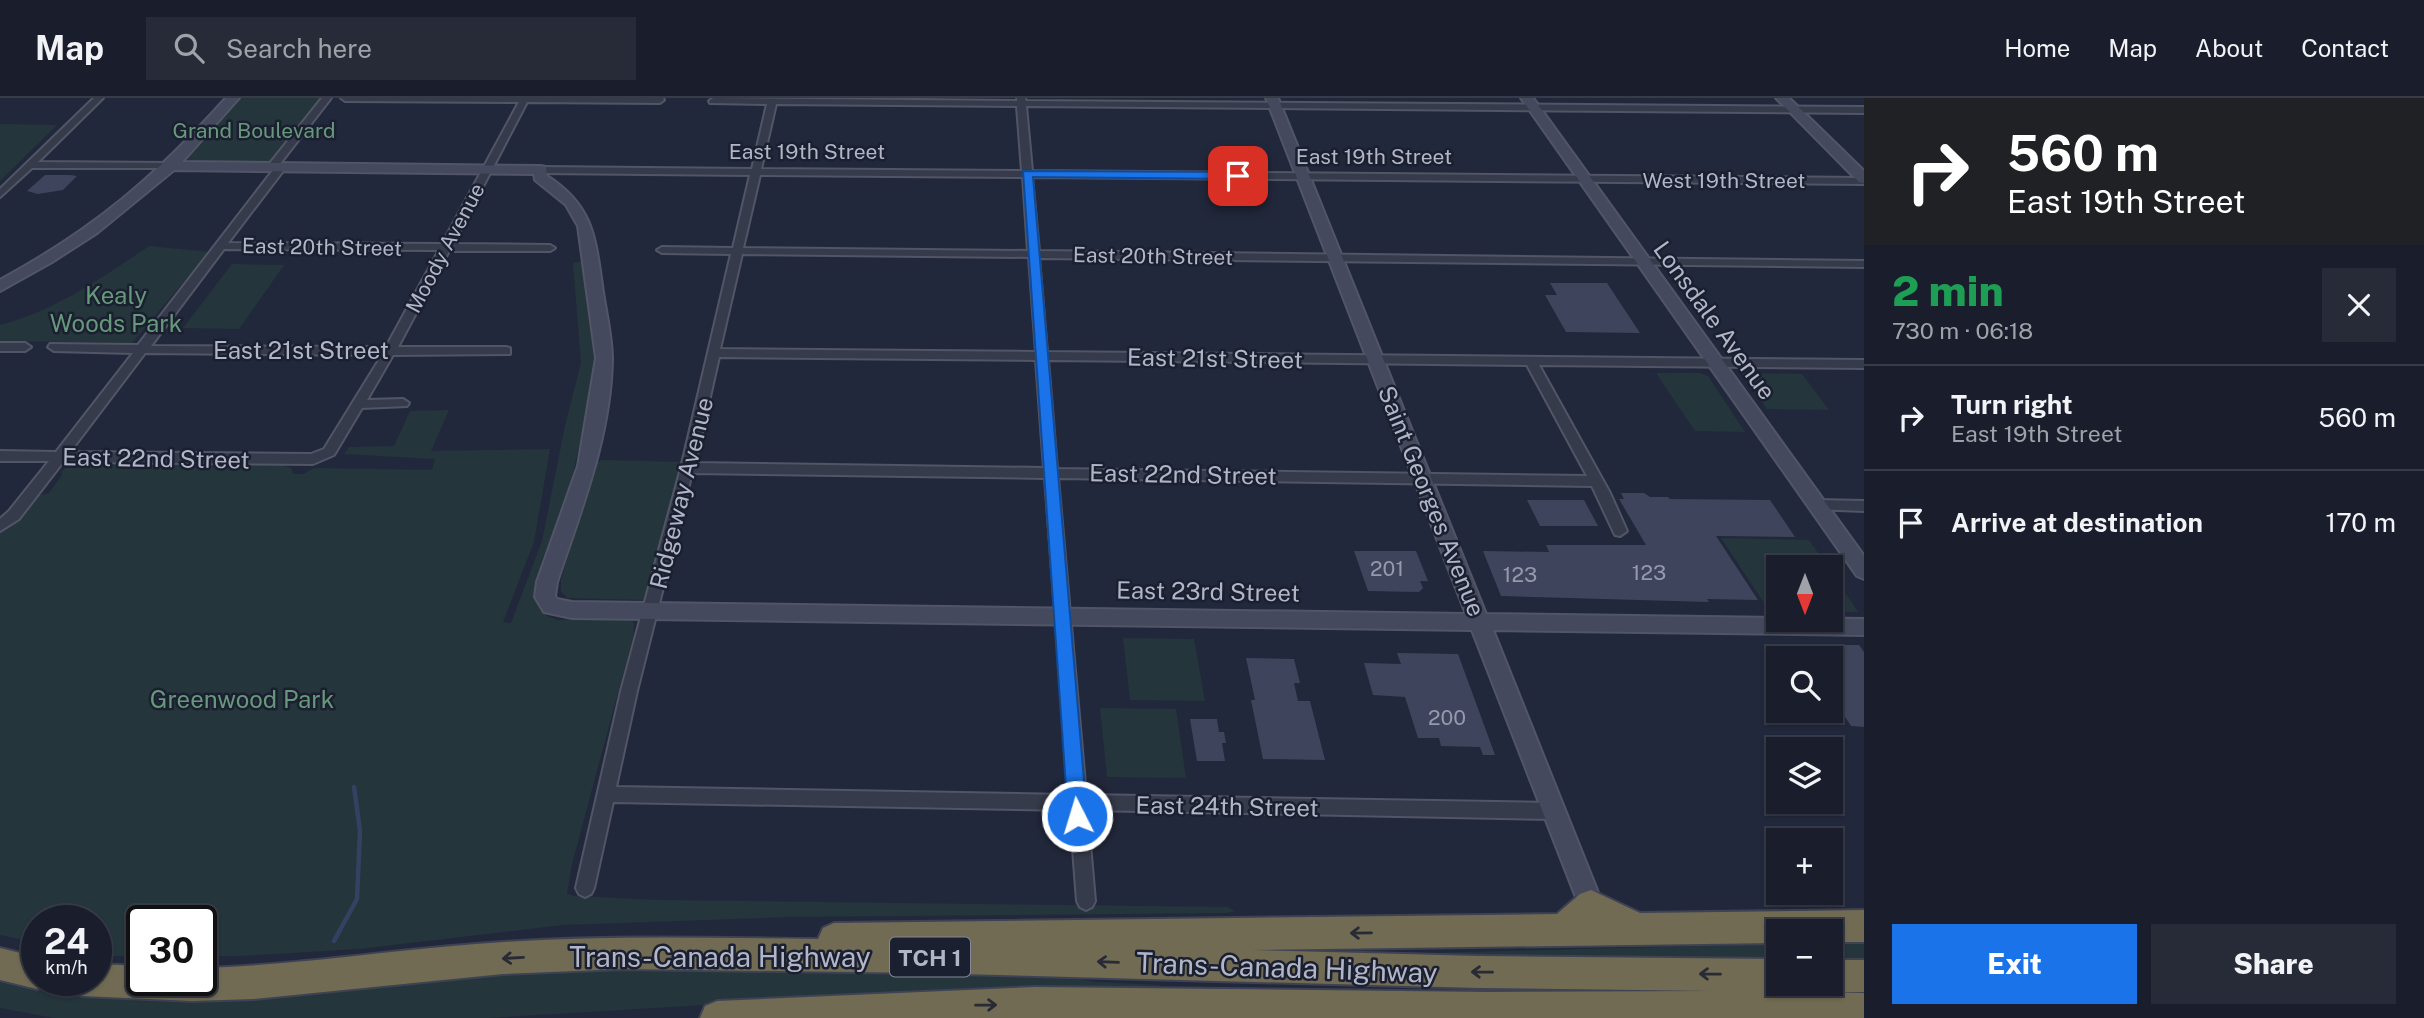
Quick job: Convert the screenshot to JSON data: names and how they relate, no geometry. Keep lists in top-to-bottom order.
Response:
{
  "streets": {
    "highway": ["Trans-Canada Highway", "TCH 1"],
    "street": [
      "East 19th Street",
      "West 19th Street",
      "East 20th Street",
      "Moody Avenue",
      "Lonsdale Avenue",
      "East 21st Street",
      "East 22nd Street",
      "Ridgeway Avenue",
      "Saint Georges Avenue",
      "East 23rd Street",
      "East 24th Street"
    ]
  },
  "crossings": [
    ["East 19th Street", "West 19th Street"],
    ["East 19th Street", "Moody Avenue"],
    ["East 19th Street", "Lonsdale Avenue"],
    ["East 19th Street", "Ridgeway Avenue"],
    ["East 19th Street", "Saint Georges Avenue"],
    ["West 19th Street", "Lonsdale Avenue"],
    ["East 20th Street", "Moody Avenue"],
    ["East 20th Street", "Lonsdale Avenue"],
    ["East 20th Street", "Ridgeway Avenue"],
    ["East 20th Street", "Saint Georges Avenue"],
    ["Moody Avenue", "East 21st Street"],
    ["Moody Avenue", "East 22nd Street"],
    ["Lonsdale Avenue", "East 21st Street"],
    ["East 21st Street", "Ridgeway Avenue"],
    ["East 21st Street", "Saint Georges Avenue"],
    ["East 22nd Street", "Ridgeway Avenue"],
    ["East 22nd Street", "Saint Georges Avenue"],
    ["Ridgeway Avenue", "East 23rd Street"],
    ["Ridgeway Avenue", "East 24th Street"],
    ["Saint Georges Avenue", "East 23rd Street"],
    ["Saint Georges Avenue", "East 24th Street"]
  ],
  "parks": ["Grand Boulevard", "Kealy Woods Park", "Greenwood Park"],
  "house_numbers": [
    "201",
    "123",
    "123",
    "200"
  ],
  "north": "bottom",
  "page": {
    "header": "Map",
    "search": "Search here",
    "nav": [
      "Home",
      "Map",
      "About",
      "Contact"
    ],
    "turn": ["560 m", "East 19th Street"],
    "heading": ["2 min", "730 m · 06:18"],
    "list": [
      {
        "name": "Turn right",
        "note": "East 19th Street",
        "value": "560 m"
      },
      {
        "name": "Arrive at destination",
        "value": "170 m"
      }
    ],
    "map_buttons": ["+", "−"],
    "speed": "24 km/h",
    "limit": "30",
    "buttons": ["Exit", "Share"]
  }
}
